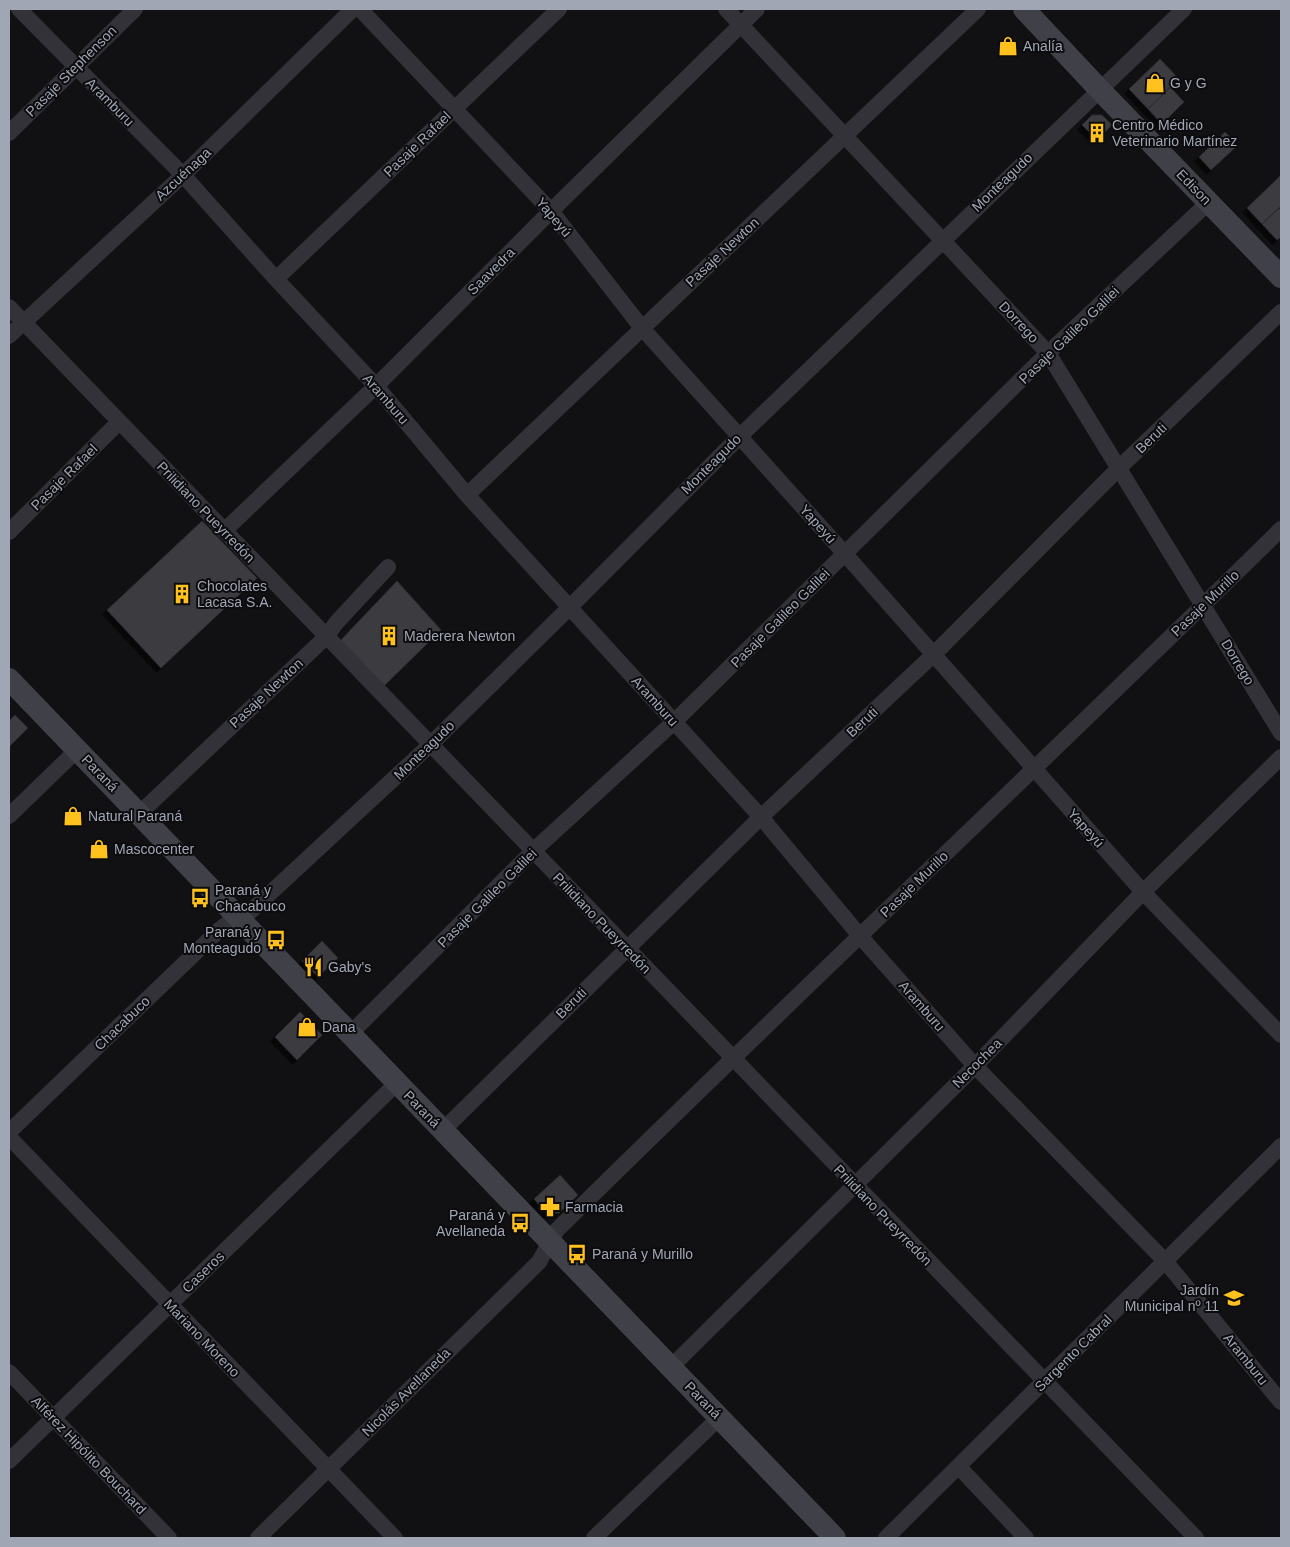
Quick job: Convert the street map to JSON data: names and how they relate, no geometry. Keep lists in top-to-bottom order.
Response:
{
  "streets": {
    "street": [
      "Pasaje Stephenson",
      "Aramburu",
      "Pasaje Rafael",
      "Azcuénaga",
      "Monteagudo",
      "Edison",
      "Yapeyú",
      "Pasaje Newton",
      "Saavedra",
      "Dorrego",
      "Pasaje Galileo Galilei",
      "Beruti",
      "Prilidiano Pueyrredón",
      "Pasaje Murillo",
      "Paraná",
      "Chacabuco",
      "Necochea",
      "Caseros",
      "Mariano Moreno",
      "Sargento Cabral",
      "Nicolás Avellaneda",
      "Alférez Hipólito Bouchard"
    ]
  },
  "crossings": [
    ["Pasaje Stephenson", "Aramburu"],
    ["Aramburu", "Pasaje Rafael"],
    ["Aramburu", "Azcuénaga"],
    ["Aramburu", "Monteagudo"],
    ["Aramburu", "Pasaje Newton"],
    ["Aramburu", "Saavedra"],
    ["Aramburu", "Pasaje Galileo Galilei"],
    ["Aramburu", "Beruti"],
    ["Aramburu", "Pasaje Murillo"],
    ["Aramburu", "Necochea"],
    ["Aramburu", "Sargento Cabral"],
    ["Pasaje Rafael", "Yapeyú"],
    ["Pasaje Rafael", "Prilidiano Pueyrredón"],
    ["Azcuénaga", "Prilidiano Pueyrredón"],
    ["Monteagudo", "Edison"],
    ["Monteagudo", "Yapeyú"],
    ["Monteagudo", "Dorrego"],
    ["Monteagudo", "Prilidiano Pueyrredón"],
    ["Monteagudo", "Paraná"],
    ["Monteagudo", "Chacabuco"],
    ["Edison", "Pasaje Galileo Galilei"],
    ["Yapeyú", "Pasaje Newton"],
    ["Yapeyú", "Saavedra"],
    ["Yapeyú", "Pasaje Galileo Galilei"],
    ["Yapeyú", "Beruti"],
    ["Yapeyú", "Pasaje Murillo"],
    ["Yapeyú", "Necochea"],
    ["Pasaje Newton", "Dorrego"],
    ["Pasaje Newton", "Prilidiano Pueyrredón"],
    ["Pasaje Newton", "Paraná"],
    ["Saavedra", "Dorrego"],
    ["Saavedra", "Prilidiano Pueyrredón"],
    ["Dorrego", "Pasaje Galileo Galilei"],
    ["Dorrego", "Beruti"],
    ["Dorrego", "Pasaje Murillo"],
    ["Pasaje Galileo Galilei", "Prilidiano Pueyrredón"],
    ["Pasaje Galileo Galilei", "Paraná"],
    ["Beruti", "Prilidiano Pueyrredón"],
    ["Beruti", "Paraná"],
    ["Prilidiano Pueyrredón", "Pasaje Murillo"],
    ["Prilidiano Pueyrredón", "Necochea"],
    ["Prilidiano Pueyrredón", "Sargento Cabral"],
    ["Pasaje Murillo", "Paraná"],
    ["Pasaje Murillo", "Nicolás Avellaneda"],
    ["Paraná", "Chacabuco"],
    ["Paraná", "Necochea"],
    ["Paraná", "Caseros"],
    ["Paraná", "Nicolás Avellaneda"],
    ["Caseros", "Mariano Moreno"],
    ["Caseros", "Alférez Hipólito Bouchard"],
    ["Mariano Moreno", "Nicolás Avellaneda"]
  ],
  "places": {
    "shop": [
      "Analía",
      "G y G",
      "Natural Paraná",
      "Mascocenter",
      "Dana"
    ],
    "building": ["Centro Médico Veterinario Martínez", "Chocolates Lacasa S.A.", "Maderera Newton"],
    "bus stop": [
      "Paraná y Chacabuco",
      "Paraná y Monteagudo",
      "Paraná y Avellaneda",
      "Paraná y Murillo"
    ],
    "restaurant": ["Gaby's"],
    "pharmacy": ["Farmacia"],
    "school or university": ["Jardín Municipal nº 11"]
  }
}
